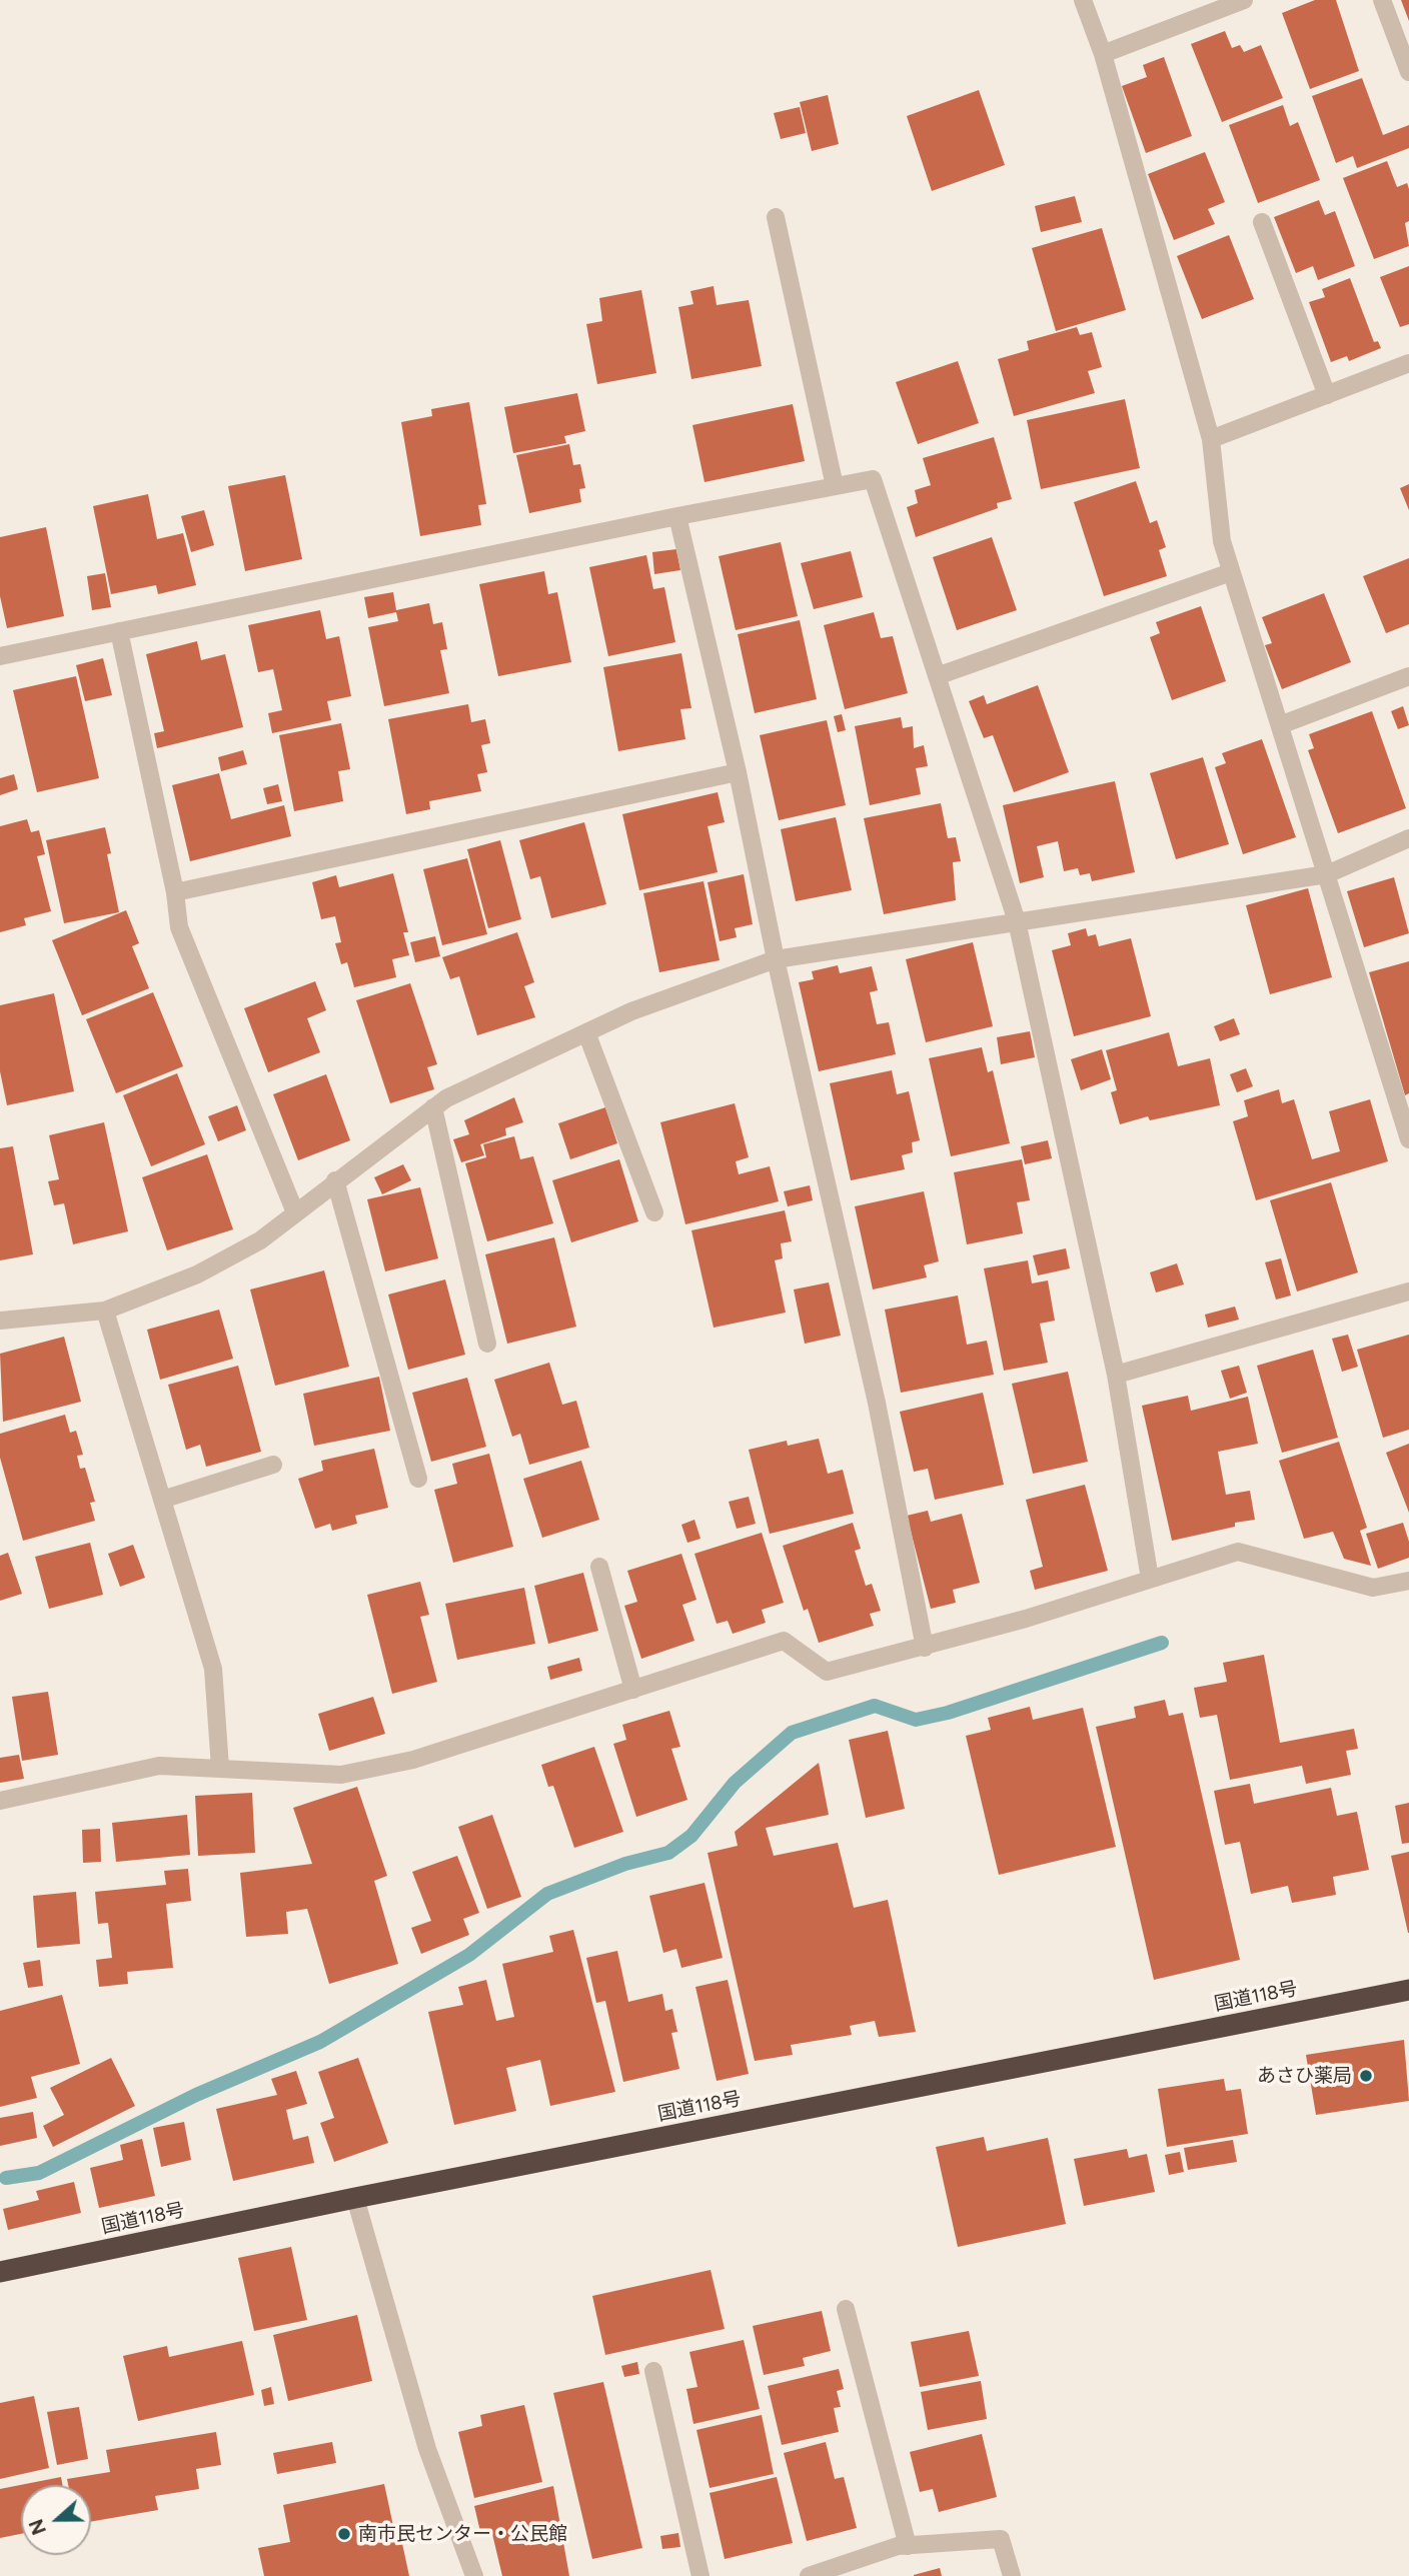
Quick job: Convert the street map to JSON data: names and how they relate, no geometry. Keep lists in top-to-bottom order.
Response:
{
  "streets": {
    "highway": ["国道118号"]
  },
  "places": ["あさひ薬局", "南市民センター・公民館"],
  "north": "left"
}
